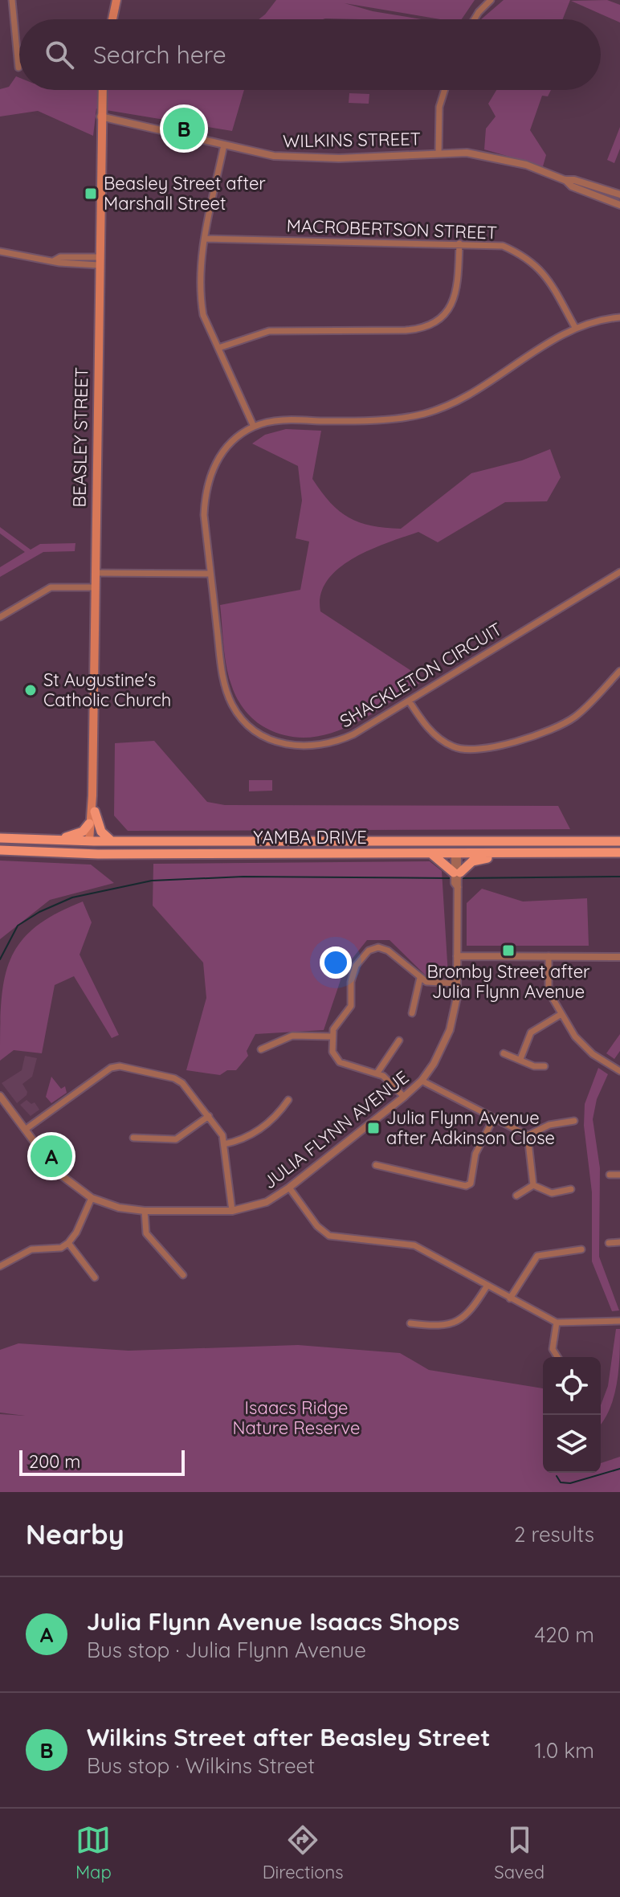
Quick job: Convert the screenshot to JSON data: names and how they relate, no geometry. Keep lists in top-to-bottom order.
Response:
{
  "streets": {
    "main road": ["BEASLEY STREET", "YAMBA DRIVE"],
    "street": [
      "WILKINS STREET",
      "MACROBERTSON STREET",
      "SHACKLETON CIRCUIT",
      "JULIA FLYNN AVENUE"
    ]
  },
  "crossings": [
    ["WILKINS STREET", "BEASLEY STREET"],
    ["MACROBERTSON STREET", "SHACKLETON CIRCUIT"],
    ["BEASLEY STREET", "YAMBA DRIVE"],
    ["YAMBA DRIVE", "JULIA FLYNN AVENUE"]
  ],
  "parks": ["Isaacs Ridge Nature Reserve"],
  "places": {
    "transit": ["Beasley Street after Marshall Street", "Bromby Street after Julia Flynn Avenue", "Julia Flynn Avenue after Adkinson Close"],
    "other": ["St Augustine's Catholic Church"]
  },
  "scale_bar": "200 m",
  "page": {
    "search": "Search here",
    "pins": ["B", "A"],
    "scale": "200 m",
    "heading": ["Nearby", "2 results"],
    "list": [
      {
        "mark": "A",
        "name": "Julia Flynn Avenue Isaacs Shops",
        "note": "Bus stop · Julia Flynn Avenue",
        "value": "420 m"
      },
      {
        "mark": "B",
        "name": "Wilkins Street after Beasley Street",
        "note": "Bus stop · Wilkins Street",
        "value": "1.0 km"
      }
    ],
    "nav": ["Map", "Directions", "Saved"]
  }
}
